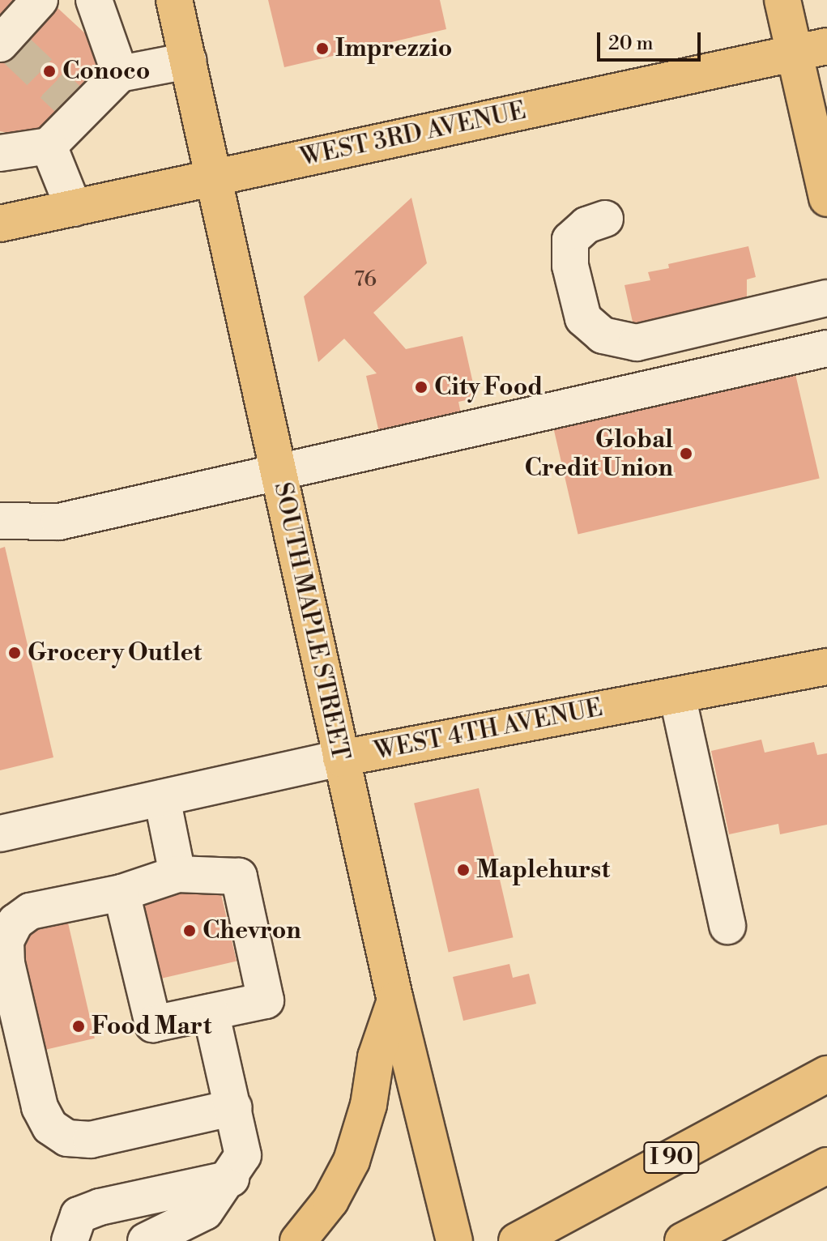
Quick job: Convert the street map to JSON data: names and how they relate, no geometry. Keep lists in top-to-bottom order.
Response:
{
  "streets": {
    "main road": [
      "WEST 3RD AVENUE",
      "SOUTH MAPLE STREET",
      "WEST 4TH AVENUE",
      "I 90"
    ]
  },
  "crossings": [
    ["WEST 3RD AVENUE", "SOUTH MAPLE STREET"],
    ["SOUTH MAPLE STREET", "WEST 4TH AVENUE"]
  ],
  "places": [
    "Imprezzio",
    "Conoco",
    "City Food",
    "Global Credit Union",
    "Grocery Outlet",
    "Maplehurst",
    "Chevron",
    "Food Mart"
  ],
  "house_numbers": ["76"],
  "scale_bar": "20 m"
}
